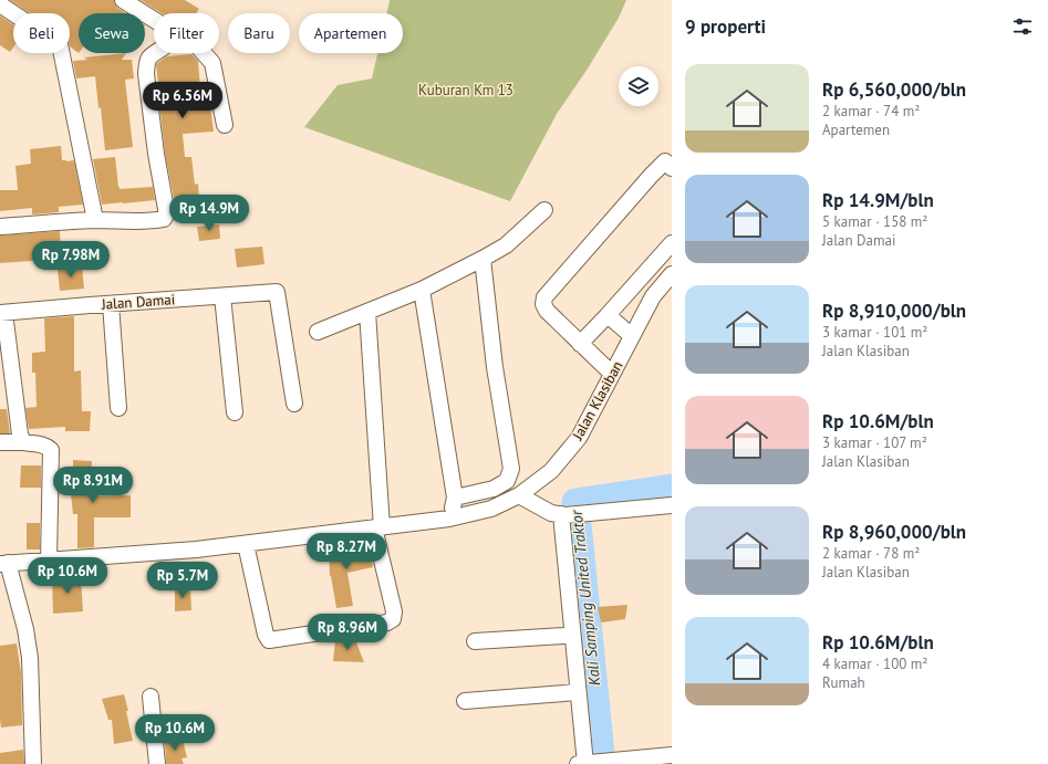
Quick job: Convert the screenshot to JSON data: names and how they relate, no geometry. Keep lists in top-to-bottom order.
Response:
{
  "streets": {
    "street": ["Jalan Damai", "Jalan Klasiban"]
  },
  "water": ["Kali Samping United Traktor"],
  "parks": ["Kuburan Km 13"],
  "page": {
    "heading": "9 properti",
    "chip": [
      "Beli",
      "Sewa",
      "Filter",
      "Baru",
      "Apartemen"
    ],
    "list": [
      {
        "name": "Rp 6,560,000/bln",
        "note": "2 kamar · 74 m² · Apartemen"
      },
      {
        "name": "Rp 14.9M/bln",
        "note": "5 kamar · 158 m² · Jalan Damai"
      },
      {
        "name": "Rp 8,910,000/bln",
        "note": "3 kamar · 101 m² · Jalan Klasiban"
      },
      {
        "name": "Rp 10.6M/bln",
        "note": "3 kamar · 107 m² · Jalan Klasiban"
      },
      {
        "name": "Rp 8,960,000/bln",
        "note": "2 kamar · 78 m² · Jalan Klasiban"
      },
      {
        "name": "Rp 10.6M/bln",
        "note": "4 kamar · 100 m² · Rumah"
      }
    ],
    "price": [
      "Rp 6.56M",
      "Rp 14.9M",
      "Rp 7.98M",
      "Rp 8.91M",
      "Rp 8.27M",
      "Rp 10.6M",
      "Rp 5.7M",
      "Rp 8.96M",
      "Rp 10.6M"
    ]
  }
}
